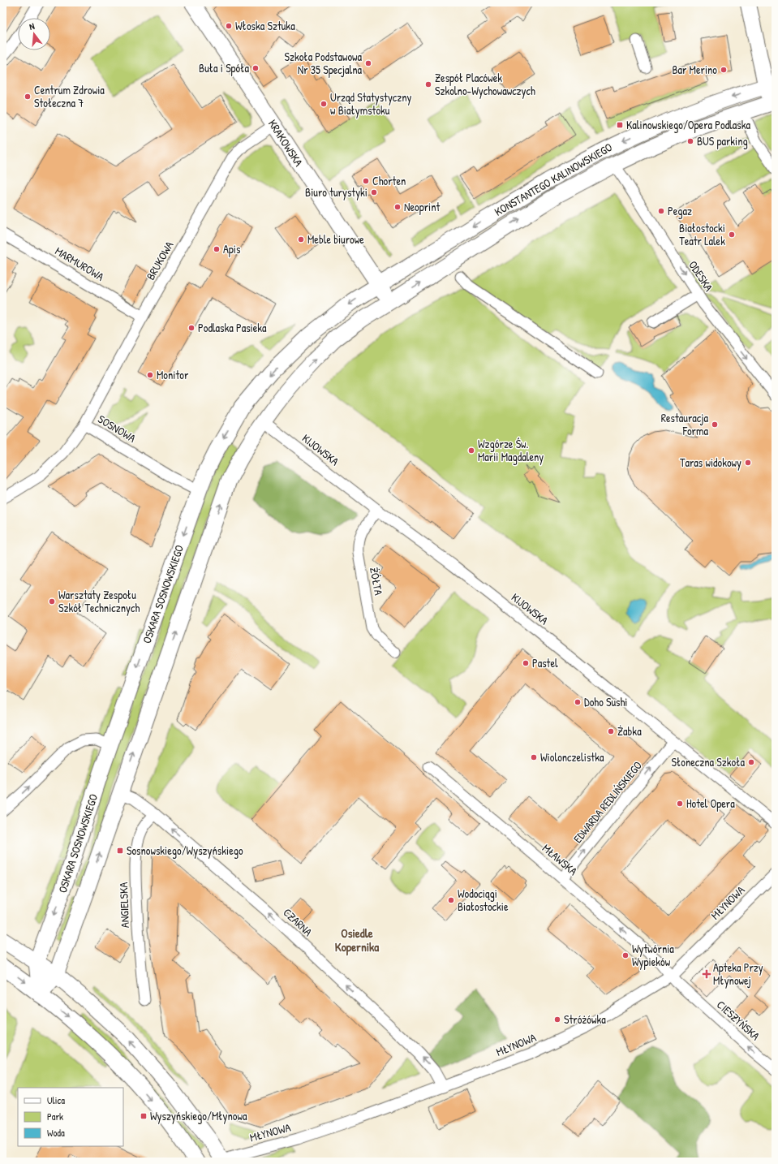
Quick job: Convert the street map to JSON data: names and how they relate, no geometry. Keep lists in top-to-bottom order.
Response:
{
  "streets": {
    "street": [
      "KRAKOWSKA",
      "KONSTANTEGO KALINOWSKIEGO",
      "BRUKOWA",
      "MARMUROWA",
      "ODESKA",
      "SOSNOWA",
      "KIJOWSKA",
      "ŻÓŁTA",
      "OSKARA SOSNOWSKIEGO",
      "EDWARDA REDLIŃSKIEGO",
      "MŁAWSKA",
      "MŁYNOWA",
      "ANGIELSKA",
      "CZARNA",
      "CIESZYŃSKA"
    ]
  },
  "crossings": [
    ["KRAKOWSKA", "KONSTANTEGO KALINOWSKIEGO"],
    ["KRAKOWSKA", "BRUKOWA"],
    ["KRAKOWSKA", "OSKARA SOSNOWSKIEGO"],
    ["KONSTANTEGO KALINOWSKIEGO", "ODESKA"],
    ["KONSTANTEGO KALINOWSKIEGO", "OSKARA SOSNOWSKIEGO"],
    ["BRUKOWA", "MARMUROWA"],
    ["BRUKOWA", "SOSNOWA"],
    ["SOSNOWA", "OSKARA SOSNOWSKIEGO"],
    ["KIJOWSKA", "ŻÓŁTA"],
    ["KIJOWSKA", "OSKARA SOSNOWSKIEGO"],
    ["KIJOWSKA", "EDWARDA REDLIŃSKIEGO"],
    ["OSKARA SOSNOWSKIEGO", "CZARNA"],
    ["EDWARDA REDLIŃSKIEGO", "MŁAWSKA"],
    ["MŁAWSKA", "MŁYNOWA"],
    ["MŁAWSKA", "CIESZYŃSKA"],
    ["MŁYNOWA", "CZARNA"],
    ["MŁYNOWA", "CIESZYŃSKA"],
    ["ANGIELSKA", "CZARNA"]
  ],
  "one_way": [
    "ODESKA",
    "EDWARDA REDLIŃSKIEGO",
    "MŁAWSKA",
    "CZARNA",
    "CIESZYŃSKA"
  ],
  "districts": ["Osiedle Kopernika"],
  "places": {
    "other": [
      "Włoska Sztuka",
      "Szkoła Podstawowa Nr 35 Specjalna",
      "Buła i Spóła",
      "Bar Merino",
      "Zespół Placówek Szkolno-Wychowawczych",
      "Centrum Zdrowia Stołeczna 7",
      "Urząd Statystyczny w Białymstoku",
      "BUS parking",
      "Chorten",
      "Biuro turystyki",
      "Neoprint",
      "Pegaz",
      "Białostocki Teatr Lalek",
      "Meble biurowe",
      "Apis",
      "Podlaska Pasieka",
      "Monitor",
      "Restauracja Forma",
      "Wzgórze Św. Marii Magdaleny",
      "Taras widokowy",
      "Warsztaty Zespołu Szkół Technicznych",
      "Pastel",
      "Doho Sushi",
      "Żabka",
      "Wiolonczelistka",
      "Słoneczna Szkoła",
      "Hotel Opera",
      "Wodociągi Białostockie",
      "Wytwórnia Wypieków",
      "Stróżówka"
    ],
    "transit": ["Kalinowskiego/Opera Podlaska", "Sosnowskiego/Wyszyńskiego", "Wyszyńskiego/Młynowa"],
    "health": ["Apteka Przy Młynowej"]
  },
  "legend": ["Ulica", "Park", "Woda"],
  "north": "top"
}
